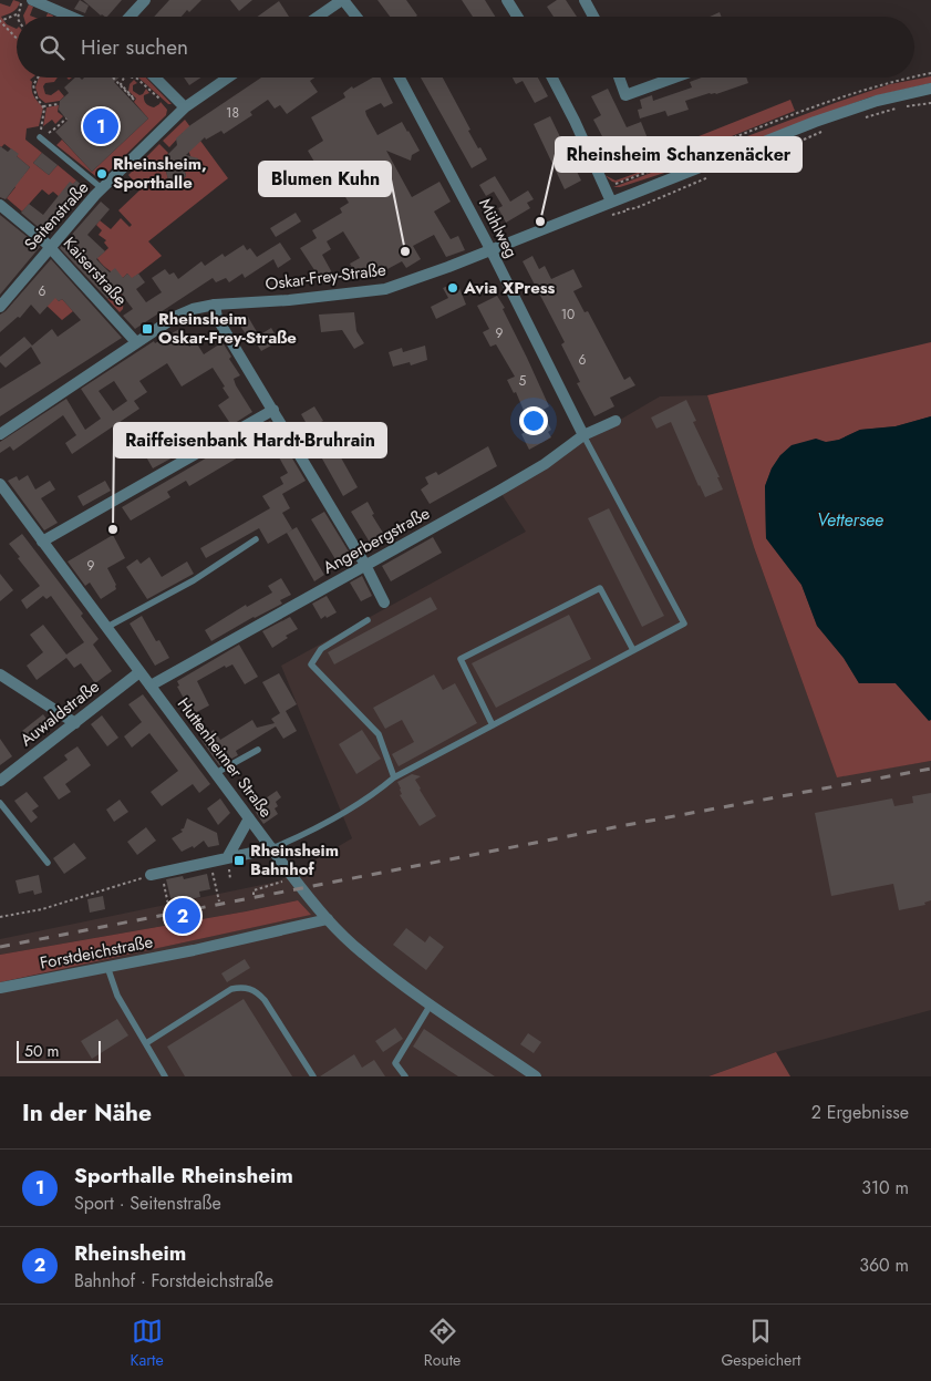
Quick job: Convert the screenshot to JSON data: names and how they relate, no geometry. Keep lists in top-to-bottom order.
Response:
{
  "streets": {
    "street": [
      "Seitenstraße",
      "Mühlweg",
      "Kaiserstraße",
      "Oskar-Frey-Straße",
      "Angerbergstraße",
      "Auwaldstraße",
      "Huttenheimer Straße",
      "Forstdeichstraße"
    ]
  },
  "crossings": [
    ["Seitenstraße", "Kaiserstraße"],
    ["Mühlweg", "Oskar-Frey-Straße"],
    ["Mühlweg", "Angerbergstraße"],
    ["Kaiserstraße", "Oskar-Frey-Straße"],
    ["Angerbergstraße", "Huttenheimer Straße"],
    ["Auwaldstraße", "Huttenheimer Straße"],
    ["Huttenheimer Straße", "Forstdeichstraße"]
  ],
  "water": ["Vettersee"],
  "places": {
    "other": [
      "Rheinsheim, Sporthalle",
      "Rheinsheim Schanzenäcker",
      "Blumen Kuhn",
      "Avia XPress",
      "Raiffeisenbank Hardt-Bruhrain"
    ],
    "transit": ["Rheinsheim Oskar-Frey-Straße", "Rheinsheim Bahnhof"]
  },
  "house_numbers": [
    "18",
    "6",
    "10",
    "9",
    "6",
    "5",
    "9"
  ],
  "scale_bar": "50 m",
  "page": {
    "search": "Hier suchen",
    "pins": ["1", "2"],
    "scale": "50 m",
    "heading": ["In der Nähe", "2 Ergebnisse"],
    "list": [
      {
        "mark": "1",
        "name": "Sporthalle Rheinsheim",
        "note": "Sport · Seitenstraße",
        "value": "310 m"
      },
      {
        "mark": "2",
        "name": "Rheinsheim",
        "note": "Bahnhof · Forstdeichstraße",
        "value": "360 m"
      }
    ],
    "nav": ["Karte", "Route", "Gespeichert"]
  }
}
